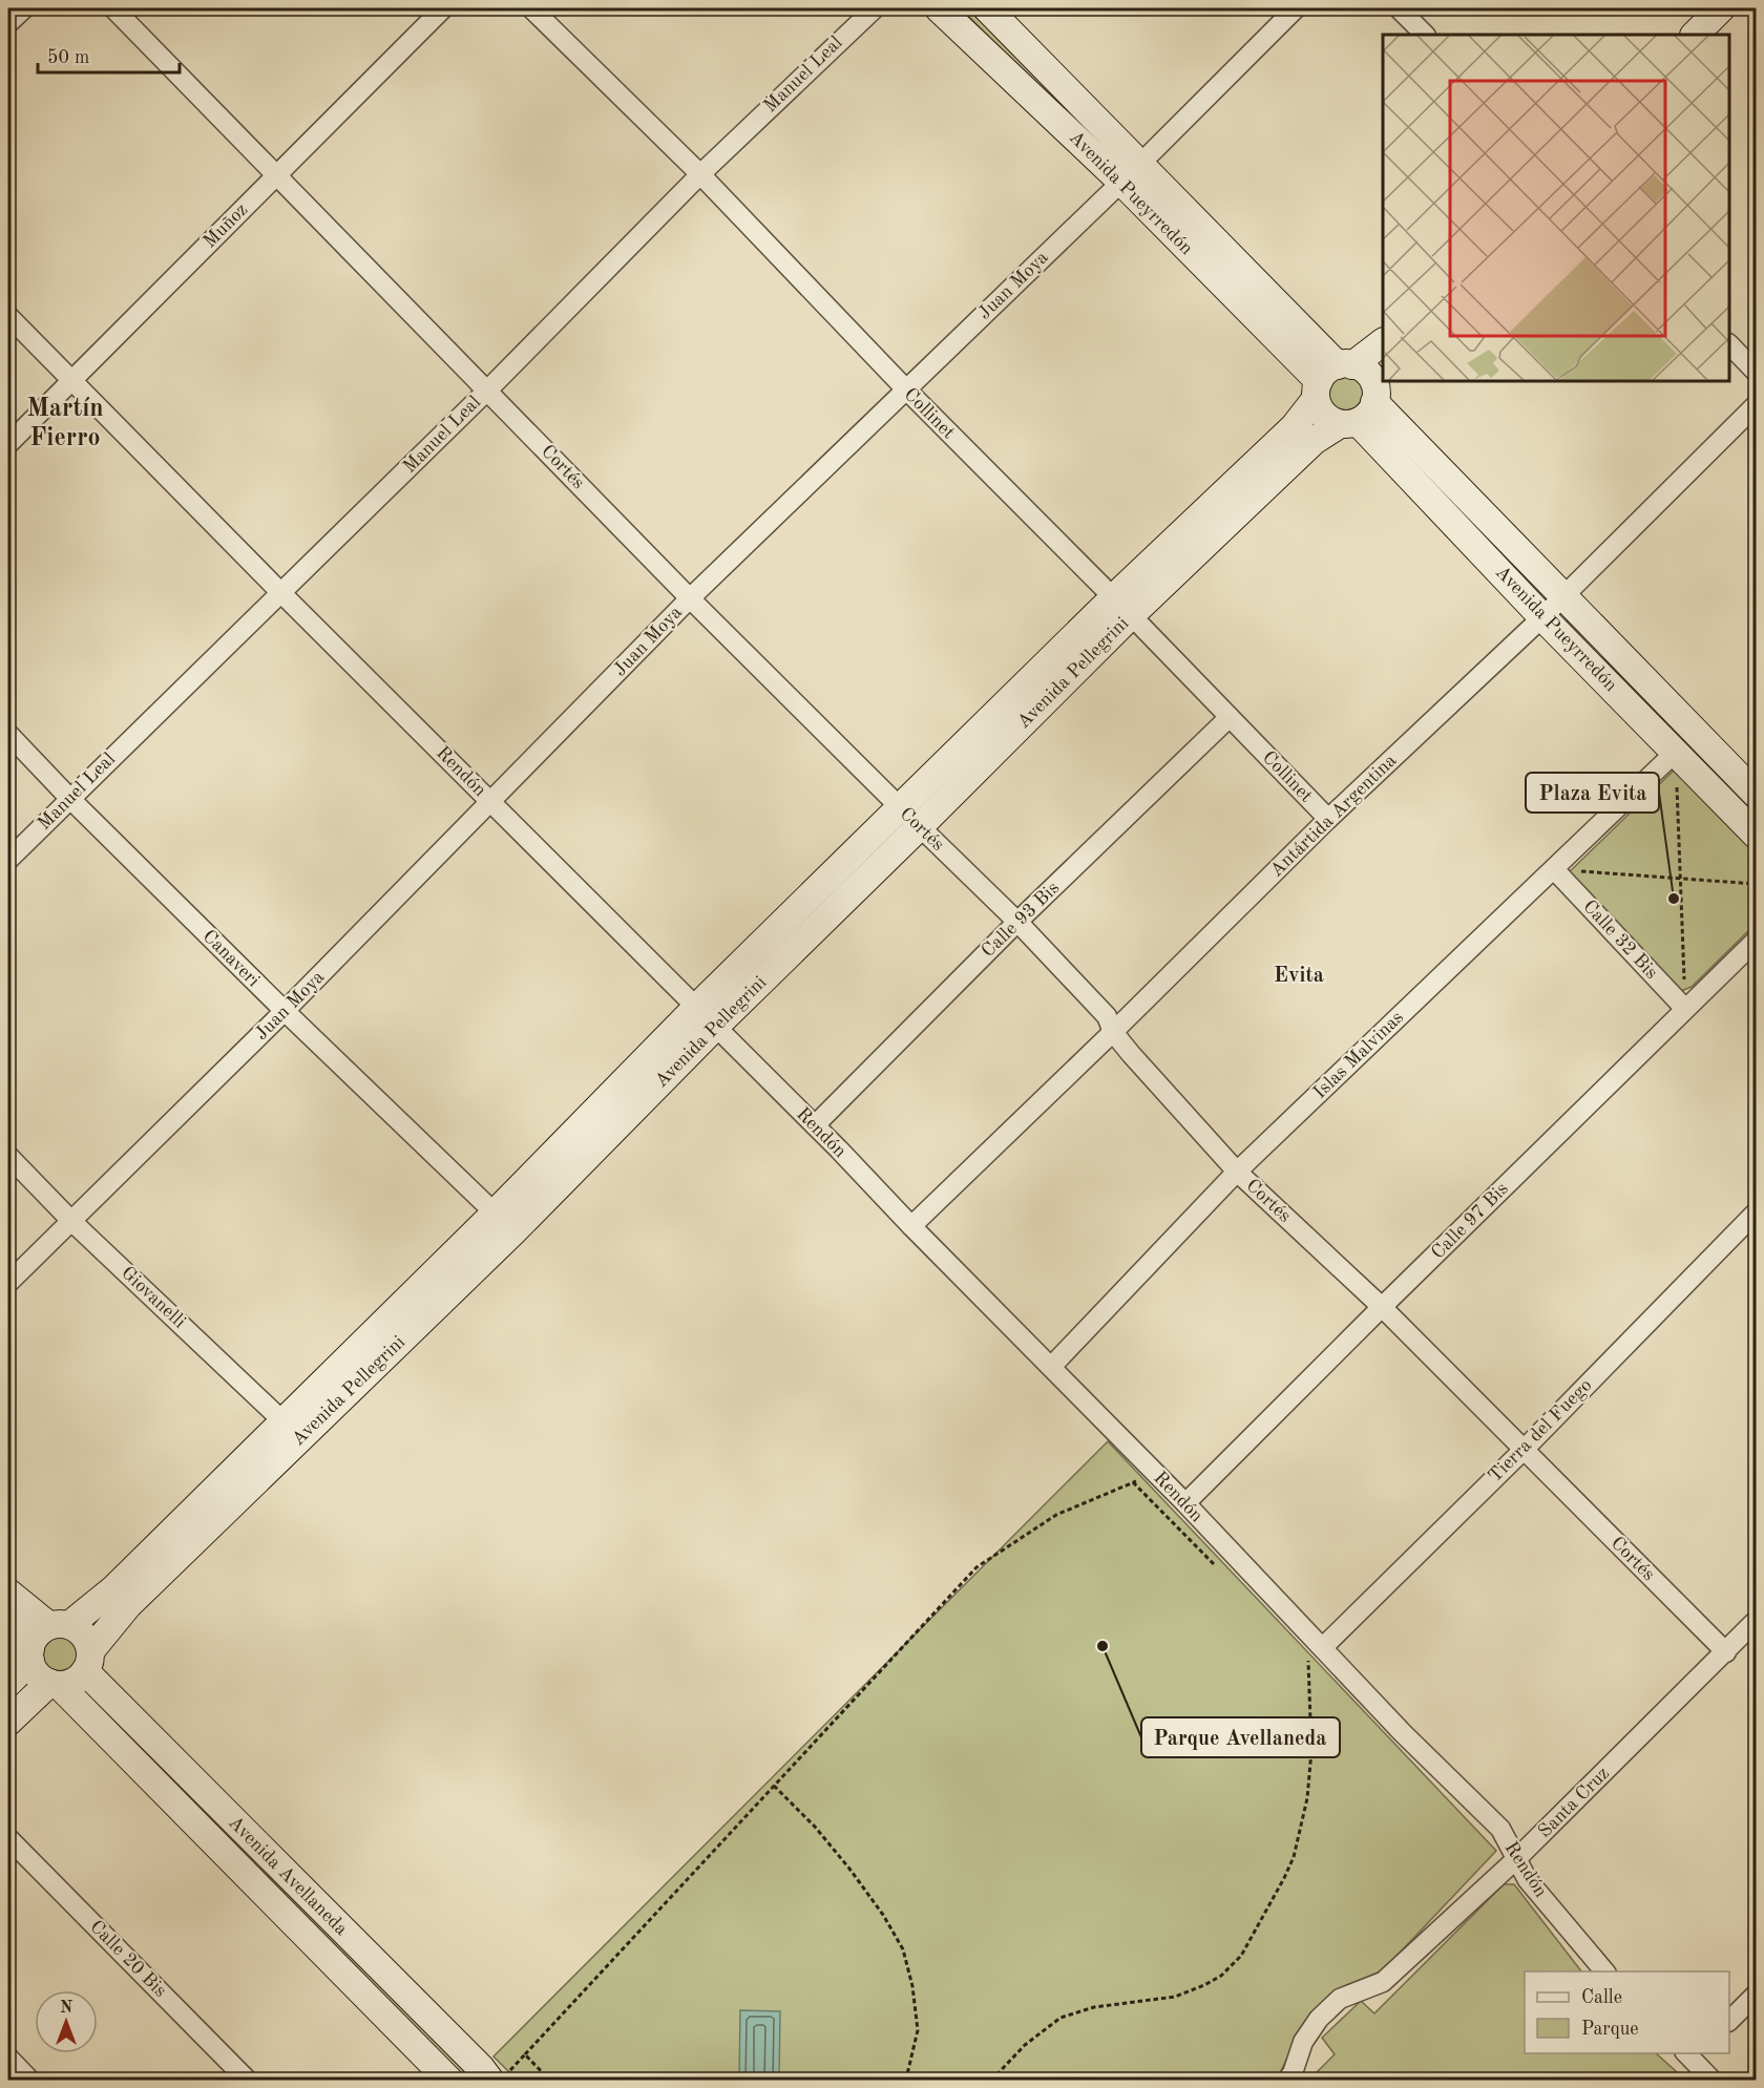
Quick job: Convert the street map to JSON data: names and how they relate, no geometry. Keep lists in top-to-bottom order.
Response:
{
  "streets": {
    "main road": ["Avenida Pueyrredón", "Avenida Pellegrini", "Avenida Avellaneda"],
    "street": [
      "Manuel Leal",
      "Muñoz",
      "Juan Moya",
      "Collinet",
      "Cortés",
      "Rendón",
      "Antártida Argentina",
      "Calle 93 Bis",
      "Calle 32 Bis",
      "Canaveri",
      "Islas Malvinas",
      "Calle 97 Bis",
      "Giovanelli",
      "Tierra del Fuego",
      "Santa Cruz",
      "Calle 20 Bis"
    ]
  },
  "crossings": [
    ["Manuel Leal", "Collinet"],
    ["Manuel Leal", "Cortés"],
    ["Manuel Leal", "Rendón"],
    ["Manuel Leal", "Canaveri"],
    ["Avenida Pueyrredón", "Juan Moya"],
    ["Avenida Pueyrredón", "Avenida Pellegrini"],
    ["Avenida Pueyrredón", "Antártida Argentina"],
    ["Avenida Pueyrredón", "Islas Malvinas"],
    ["Muñoz", "Cortés"],
    ["Muñoz", "Rendón"],
    ["Juan Moya", "Collinet"],
    ["Juan Moya", "Cortés"],
    ["Juan Moya", "Rendón"],
    ["Juan Moya", "Canaveri"],
    ["Juan Moya", "Giovanelli"],
    ["Collinet", "Avenida Pellegrini"],
    ["Collinet", "Antártida Argentina"],
    ["Collinet", "Calle 93 Bis"],
    ["Cortés", "Avenida Pellegrini"],
    ["Cortés", "Antártida Argentina"],
    ["Cortés", "Calle 93 Bis"],
    ["Cortés", "Islas Malvinas"],
    ["Cortés", "Calle 97 Bis"],
    ["Cortés", "Tierra del Fuego"],
    ["Cortés", "Santa Cruz"],
    ["Avenida Pellegrini", "Rendón"],
    ["Avenida Pellegrini", "Canaveri"],
    ["Avenida Pellegrini", "Giovanelli"],
    ["Avenida Pellegrini", "Avenida Avellaneda"],
    ["Rendón", "Antártida Argentina"],
    ["Rendón", "Calle 93 Bis"],
    ["Rendón", "Islas Malvinas"],
    ["Rendón", "Calle 97 Bis"],
    ["Rendón", "Tierra del Fuego"],
    ["Rendón", "Santa Cruz"],
    ["Calle 32 Bis", "Islas Malvinas"],
    ["Calle 32 Bis", "Calle 97 Bis"]
  ],
  "districts": ["Martín Fierro", "Evita"],
  "places": ["Plaza Evita", "Parque Avellaneda"],
  "legend": ["Calle", "Parque"],
  "scale_bar": "50 m",
  "north": "top"
}
